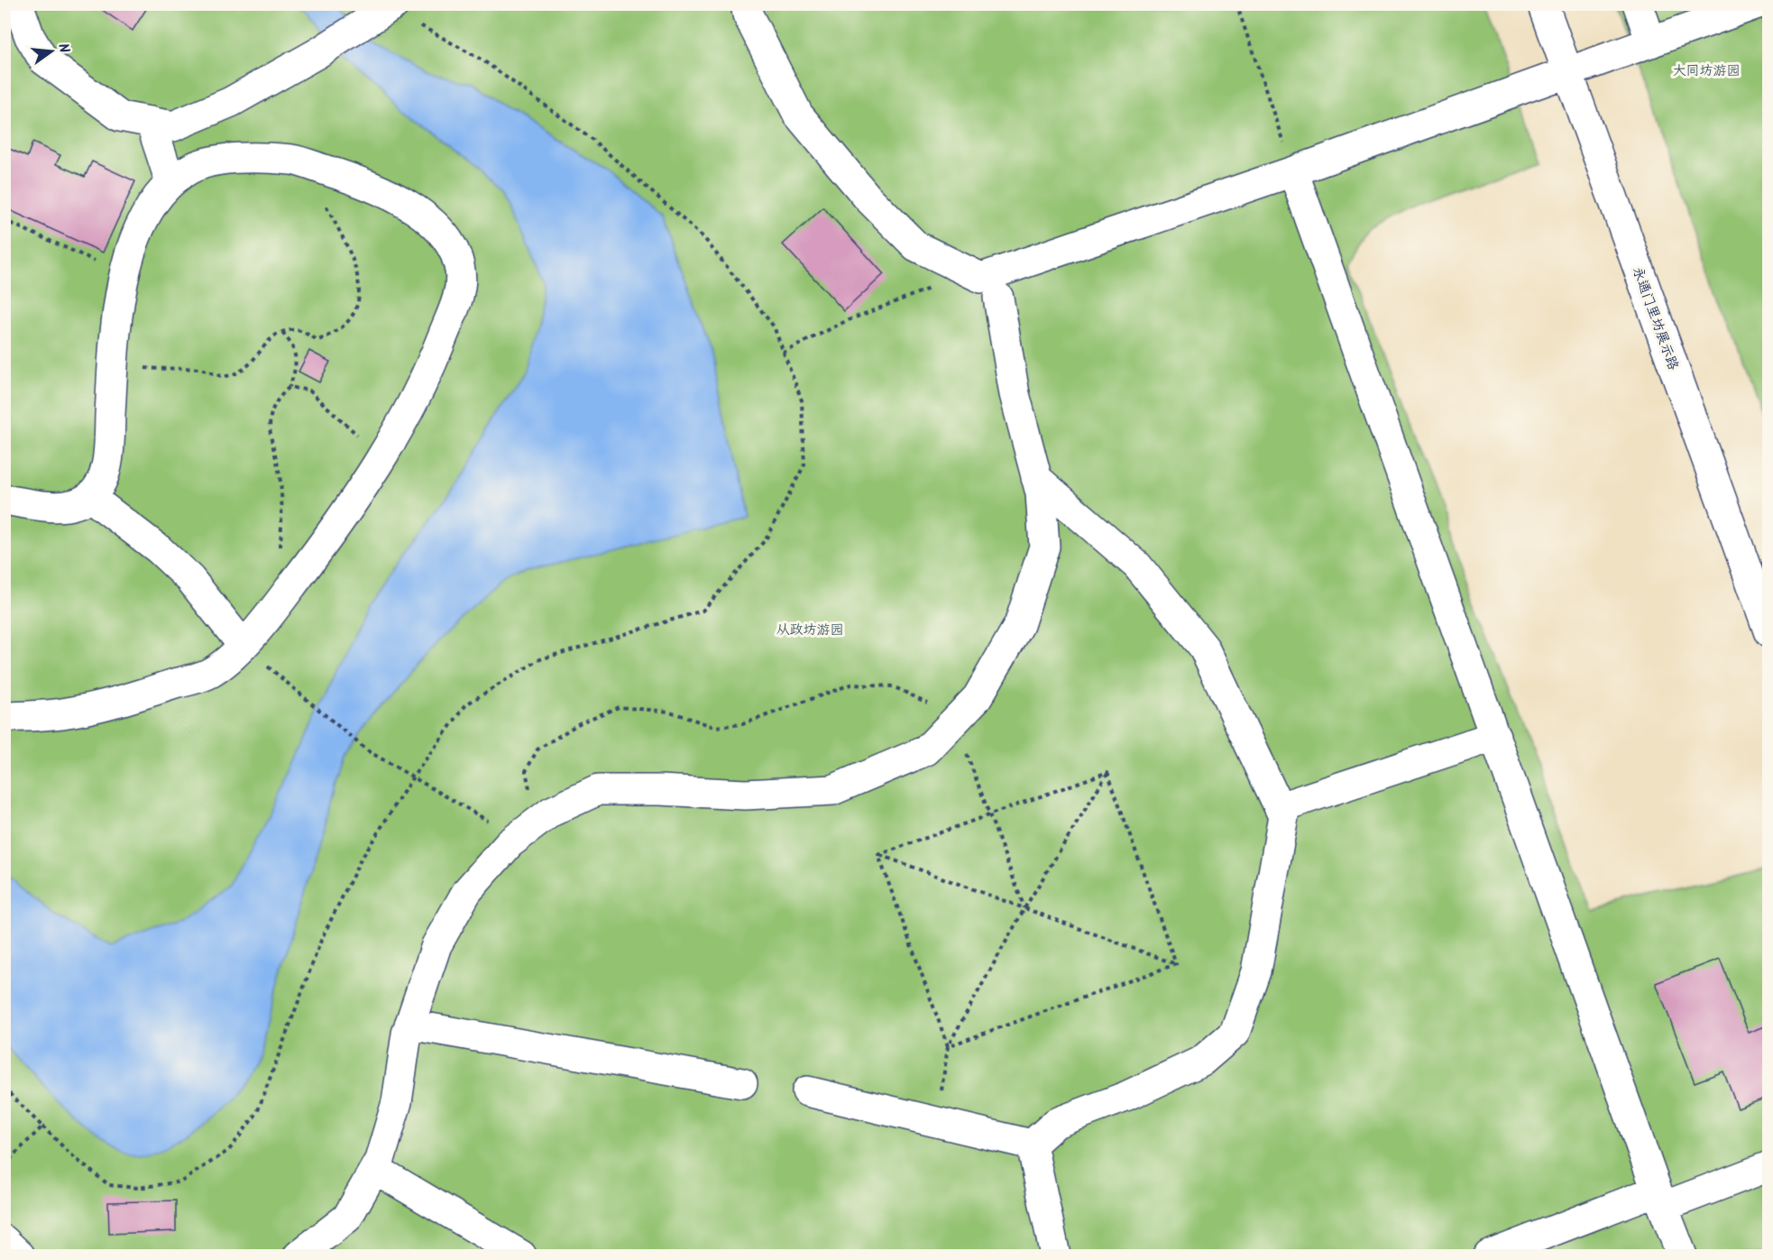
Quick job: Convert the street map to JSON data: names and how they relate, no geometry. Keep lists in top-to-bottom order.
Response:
{
  "streets": {
    "street": ["永通门里坊展示路"]
  },
  "parks": ["大同坊游园", "从政坊游园"],
  "north": "right"
}
